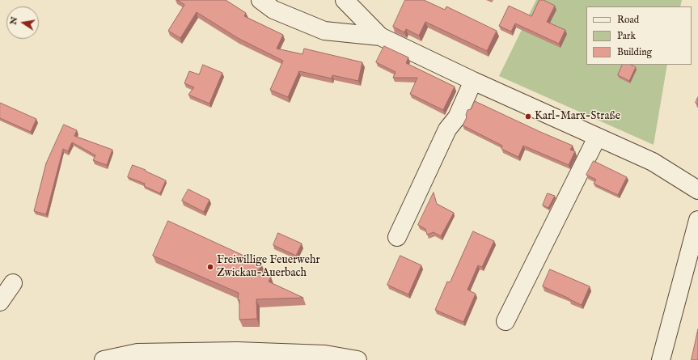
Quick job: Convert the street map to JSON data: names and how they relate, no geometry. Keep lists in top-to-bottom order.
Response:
{
  "places": ["Karl-Marx-Straße", "Freiwillige Feuerwehr Zwickau-Auerbach"],
  "legend": ["Road", "Park", "Building"],
  "north": "left"
}
